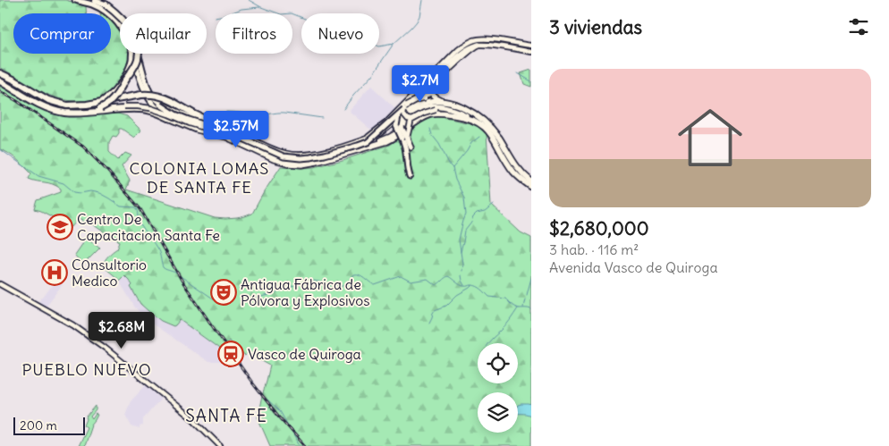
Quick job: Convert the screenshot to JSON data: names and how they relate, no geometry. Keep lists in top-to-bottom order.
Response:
{
  "districts": ["COLONIA LOMAS DE SANTA FE", "PUEBLO NUEVO", "SANTA FE"],
  "places": {
    "school or university": ["Centro De Capacitacion Santa Fe"],
    "hospital": ["C0nsultorio Medico"],
    "theatre": ["Antigua Fábrica de Pólvora y Explosivos"],
    "station": ["Vasco de Quiroga"]
  },
  "scale_bar": "200 m",
  "page": {
    "heading": "3 viviendas",
    "chip": [
      "Comprar",
      "Alquilar",
      "Filtros",
      "Nuevo"
    ],
    "list": [
      {
        "name": "$2,680,000",
        "note": "3 hab. · 116 m² · Avenida Vasco de Quiroga"
      }
    ],
    "price": ["$2.7M", "$2.57M", "$2.68M"],
    "scale": "200 m"
  }
}
